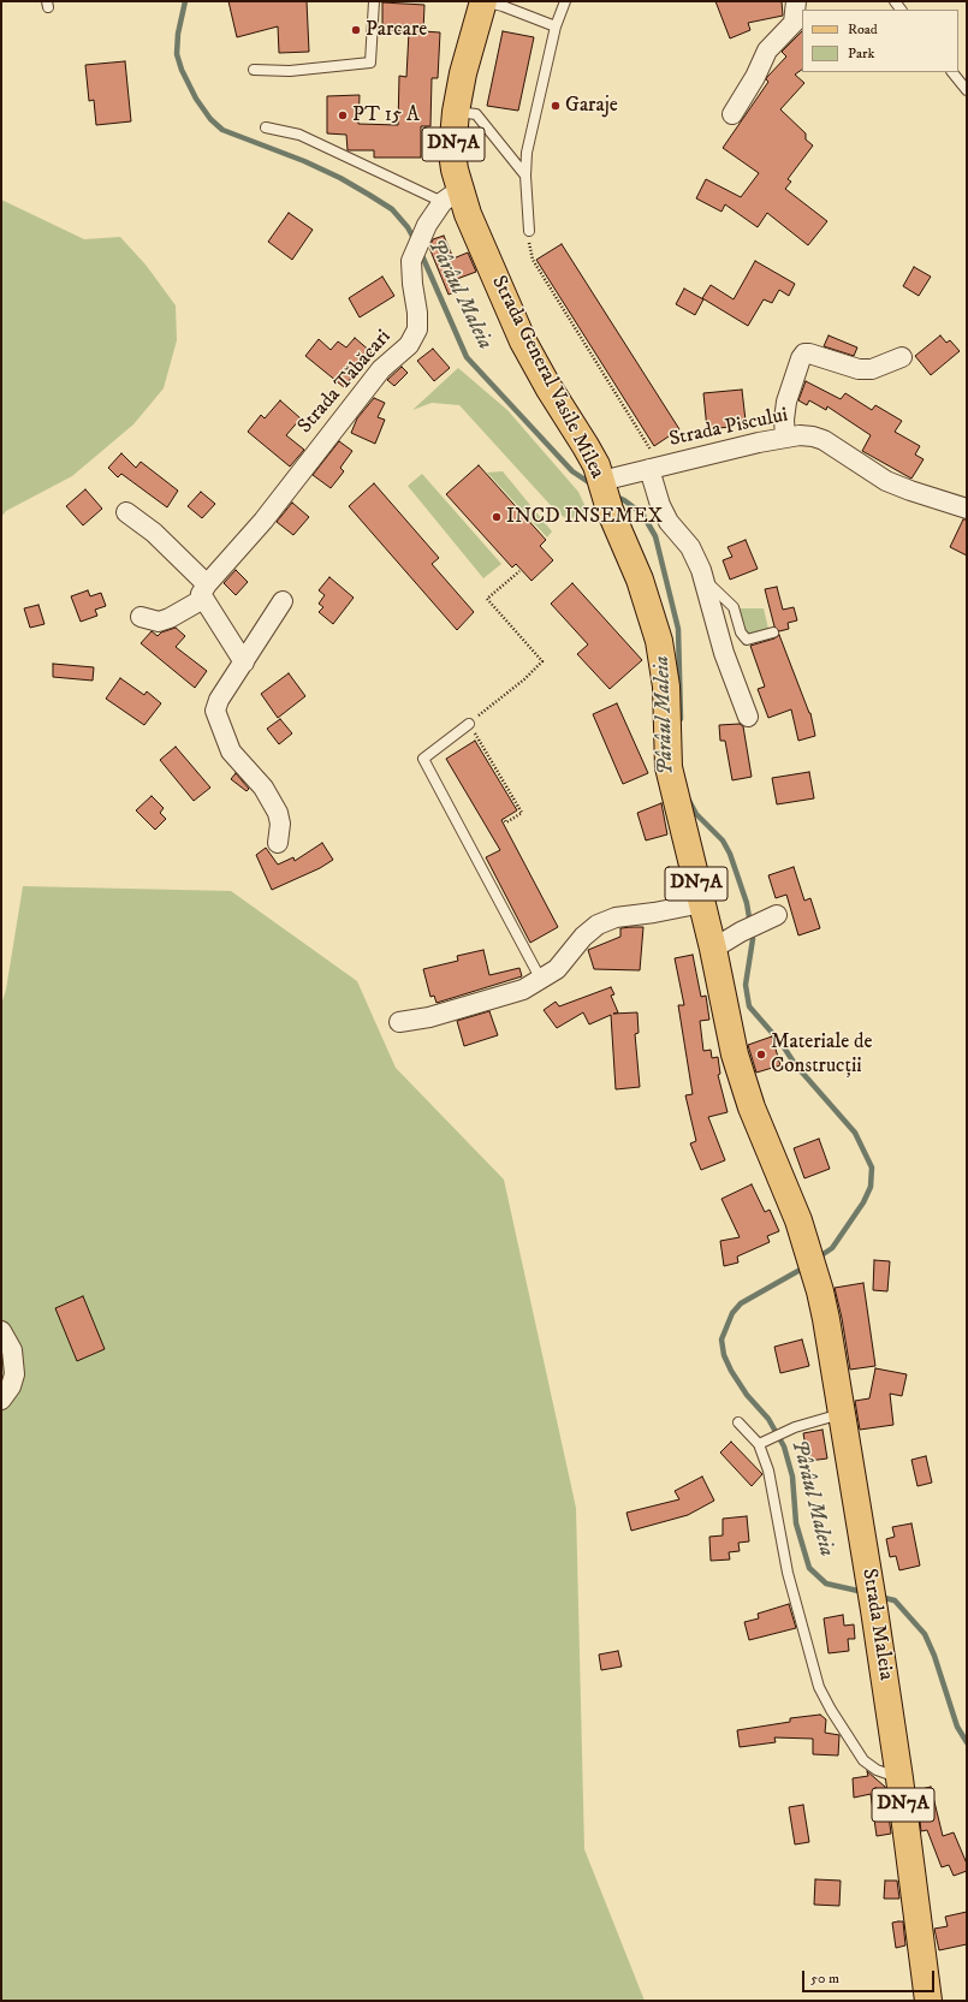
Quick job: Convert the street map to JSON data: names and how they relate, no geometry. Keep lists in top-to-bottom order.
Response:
{
  "streets": {
    "main road": ["DN7A", "Strada General Vasile Milea", "Strada Maleia"],
    "street": ["Strada Tăbăcari", "Strada Piscului"]
  },
  "crossings": [
    ["Strada General Vasile Milea", "Strada Tăbăcari"],
    ["Strada General Vasile Milea", "Strada Piscului"],
    ["Strada General Vasile Milea", "Strada Maleia"]
  ],
  "water": ["Pârâul Maleia"],
  "places": [
    "Parcare",
    "Garaje",
    "PT 15 A",
    "INCD INSEMEX",
    "Materiale de Construcții"
  ],
  "legend": ["Road", "Park"],
  "scale_bar": "50 m"
}
